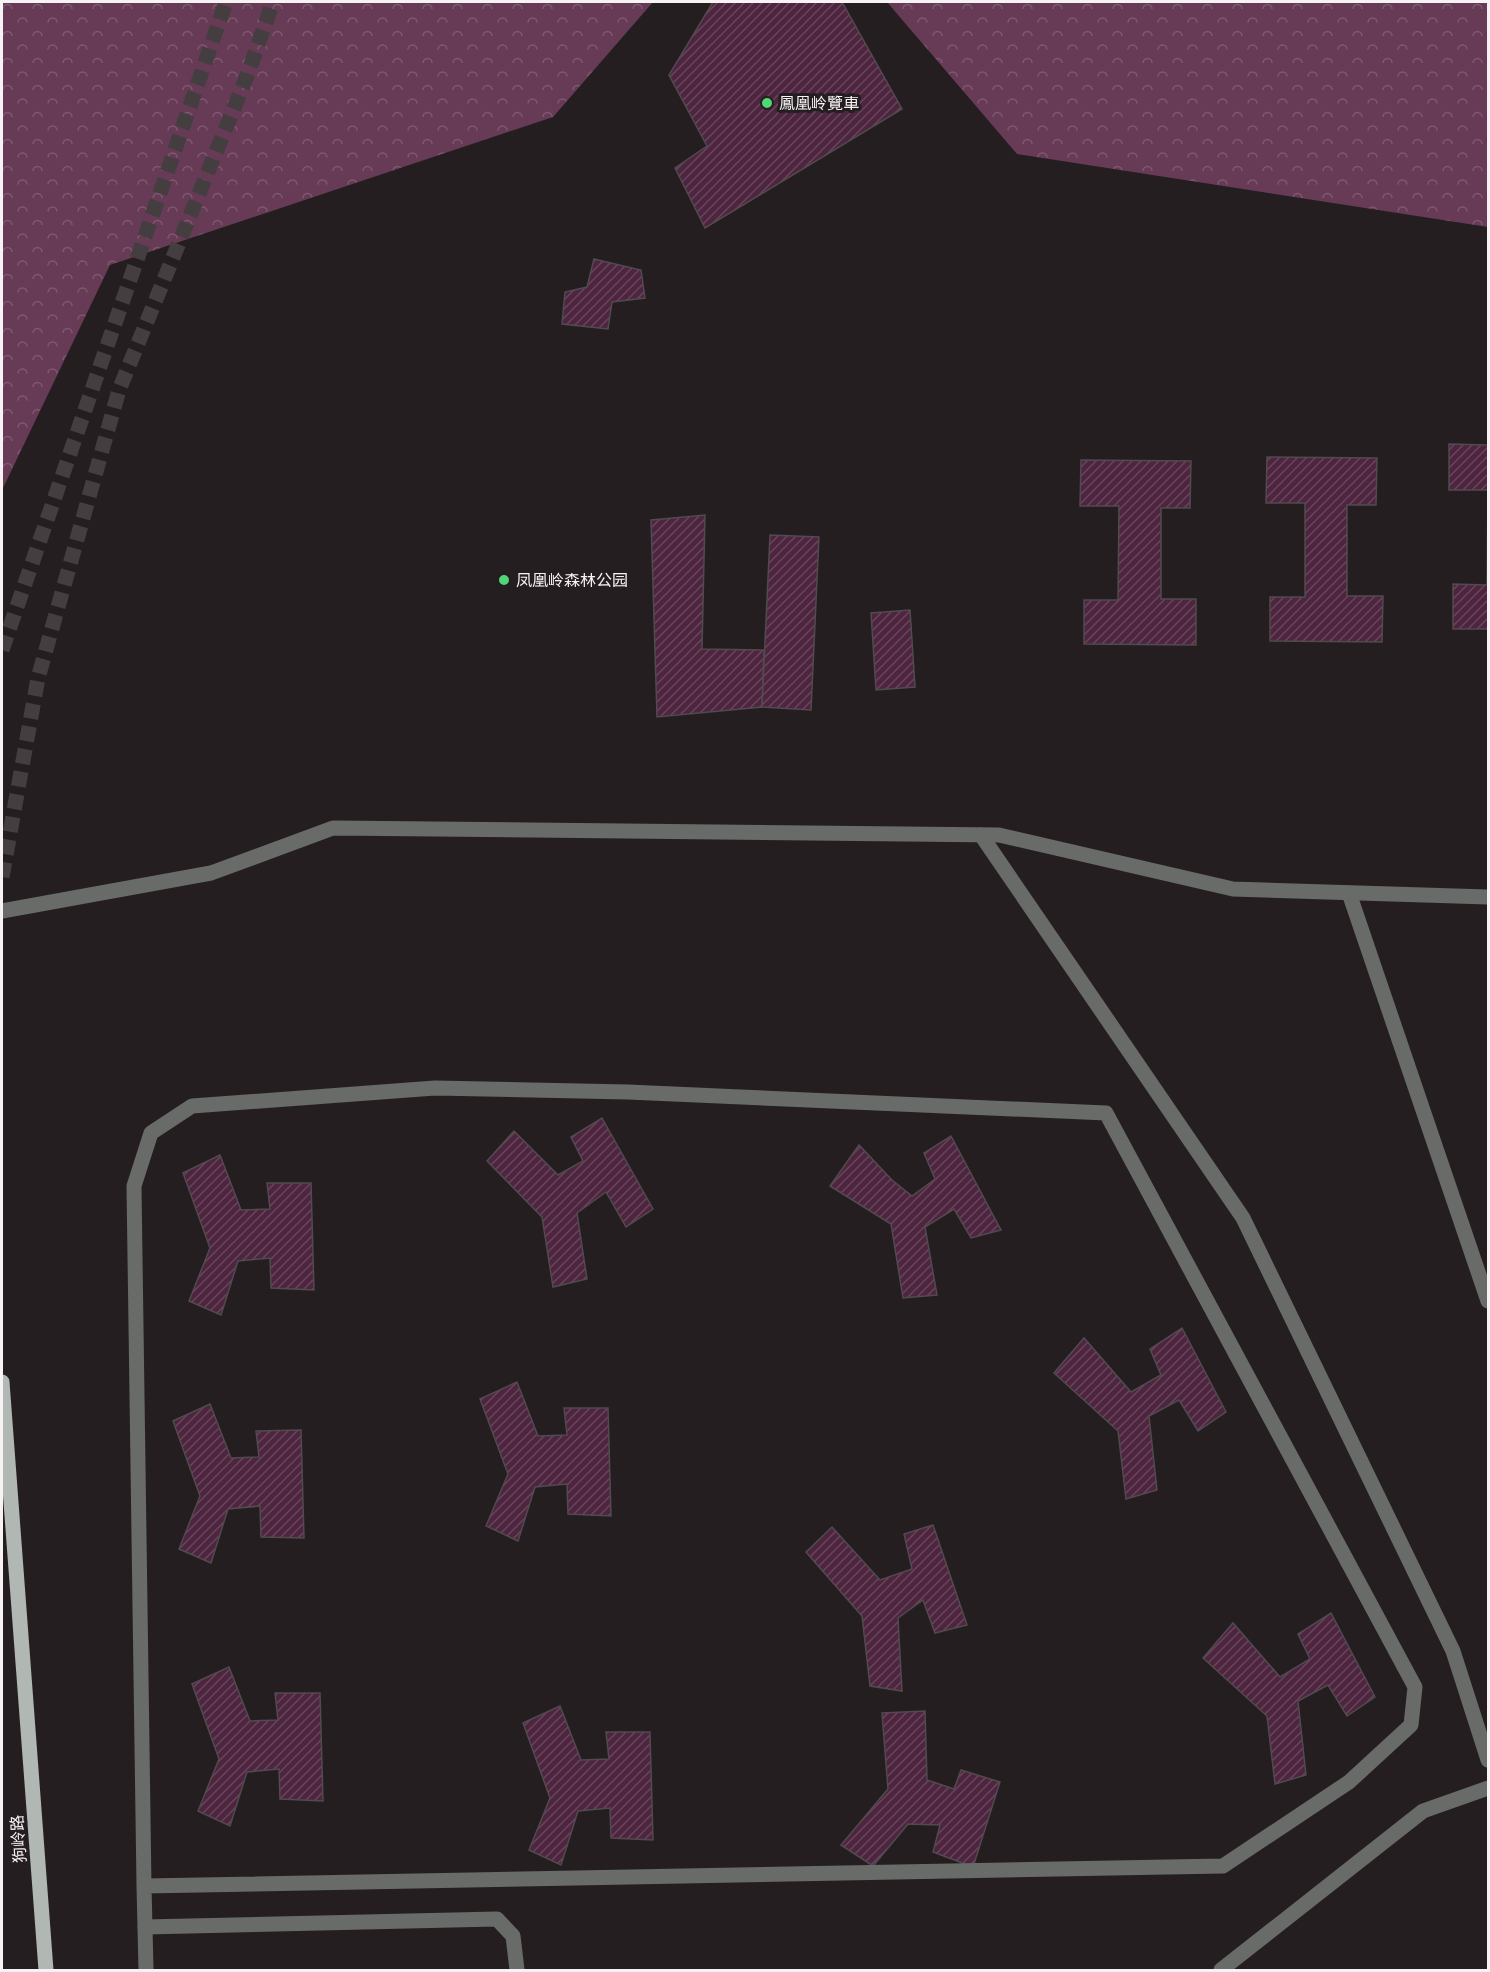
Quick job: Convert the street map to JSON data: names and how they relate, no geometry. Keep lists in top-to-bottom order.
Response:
{
  "streets": {
    "main road": ["狗岭路"]
  },
  "places": ["鳳凰岭覽車", "凤凰岭森林公园"]
}
